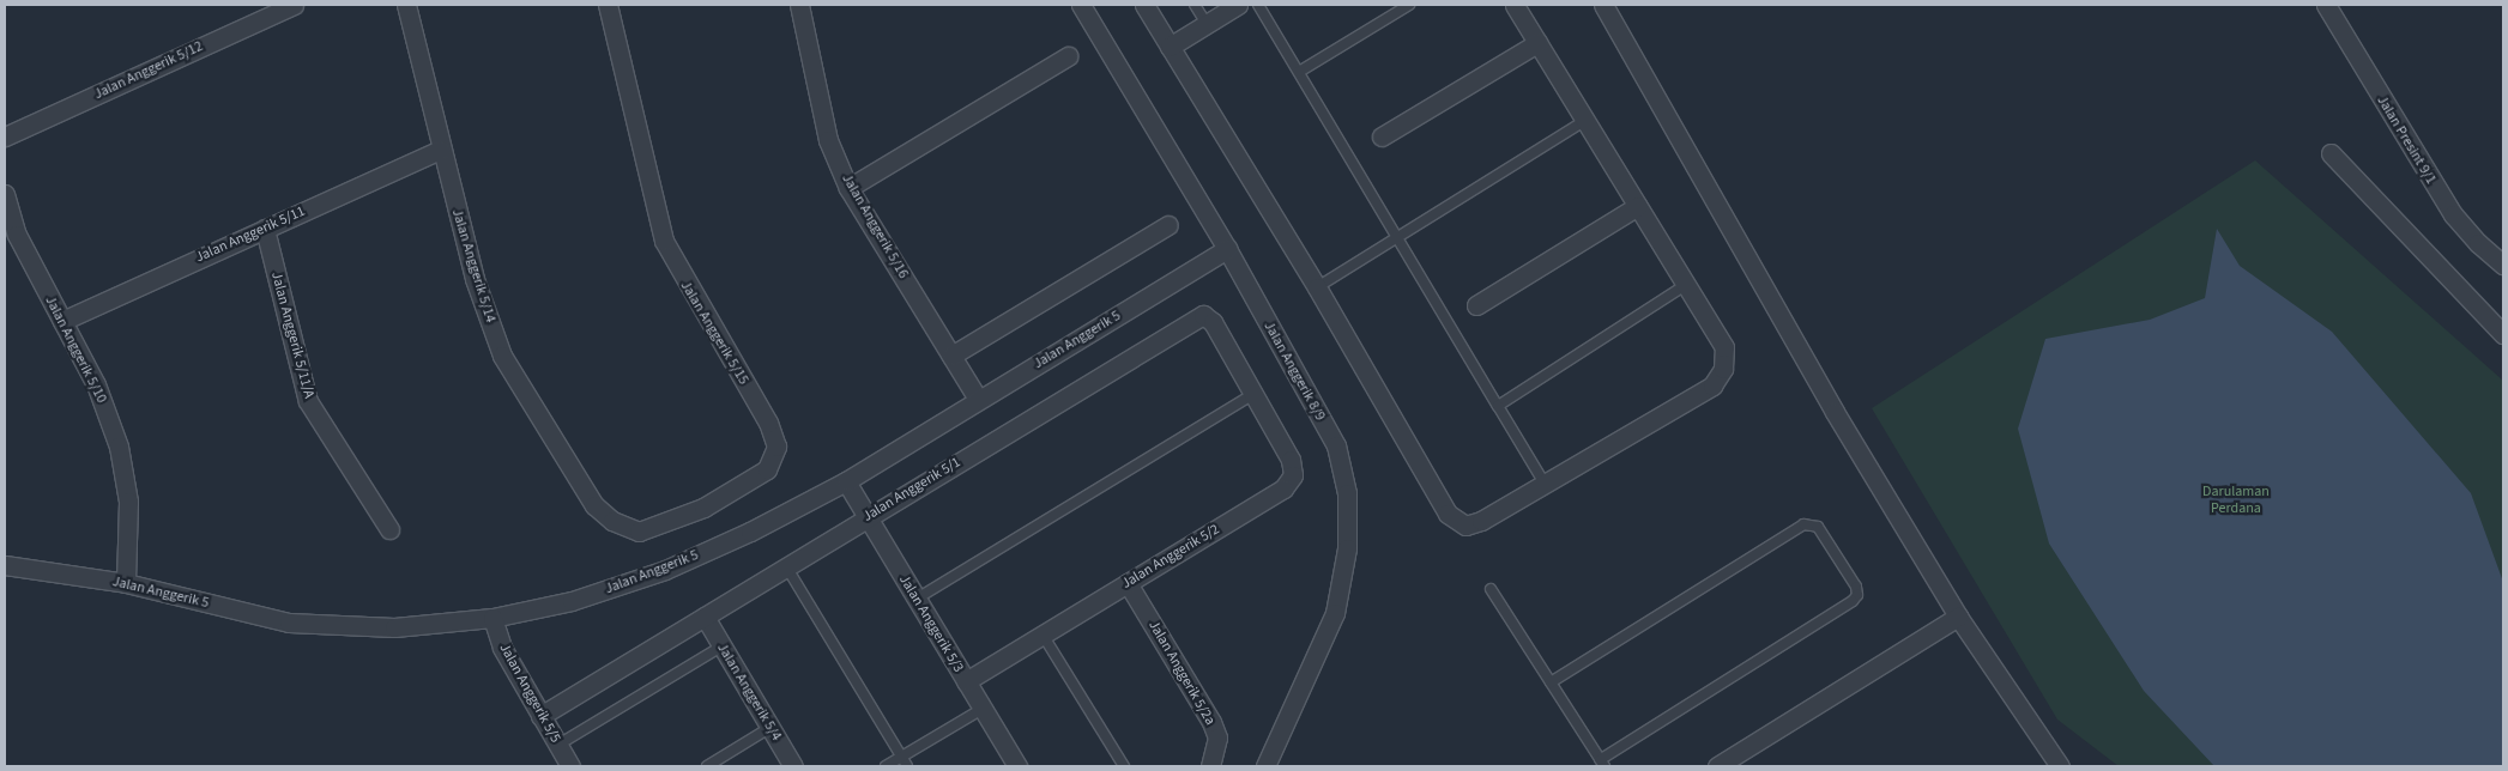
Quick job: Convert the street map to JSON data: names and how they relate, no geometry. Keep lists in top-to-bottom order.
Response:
{
  "streets": {
    "street": [
      "Jalan Anggerik 5/12",
      "Jalan Presint 9/1",
      "Jalan Anggerik 5/16",
      "Jalan Anggerik 5/11",
      "Jalan Anggerik 5/14",
      "Jalan Anggerik 5/15",
      "Jalan Anggerik 5/11/A",
      "Jalan Anggerik 5",
      "Jalan Anggerik 5/10",
      "Jalan Anggerik 8/9",
      "Jalan Anggerik 5/1",
      "Jalan Anggerik 5/2",
      "Jalan Anggerik 5/3",
      "Jalan Anggerik 5/2a",
      "Jalan Anggerik 5/4",
      "Jalan Anggerik 5/5"
    ]
  },
  "crossings": [
    ["Jalan Anggerik 5/16", "Jalan Anggerik 5"],
    ["Jalan Anggerik 5/11", "Jalan Anggerik 5/14"],
    ["Jalan Anggerik 5/11", "Jalan Anggerik 5/11/A"],
    ["Jalan Anggerik 5/11", "Jalan Anggerik 5/10"],
    ["Jalan Anggerik 5/14", "Jalan Anggerik 5/15"],
    ["Jalan Anggerik 5", "Jalan Anggerik 5/10"],
    ["Jalan Anggerik 5", "Jalan Anggerik 8/9"],
    ["Jalan Anggerik 5", "Jalan Anggerik 5/3"],
    ["Jalan Anggerik 5", "Jalan Anggerik 5/5"],
    ["Jalan Anggerik 5/1", "Jalan Anggerik 5/2"],
    ["Jalan Anggerik 5/1", "Jalan Anggerik 5/3"],
    ["Jalan Anggerik 5/1", "Jalan Anggerik 5/4"],
    ["Jalan Anggerik 5/1", "Jalan Anggerik 5/5"],
    ["Jalan Anggerik 5/2", "Jalan Anggerik 5/3"],
    ["Jalan Anggerik 5/2", "Jalan Anggerik 5/2a"]
  ],
  "parks": ["Darulaman Perdana"]
}
